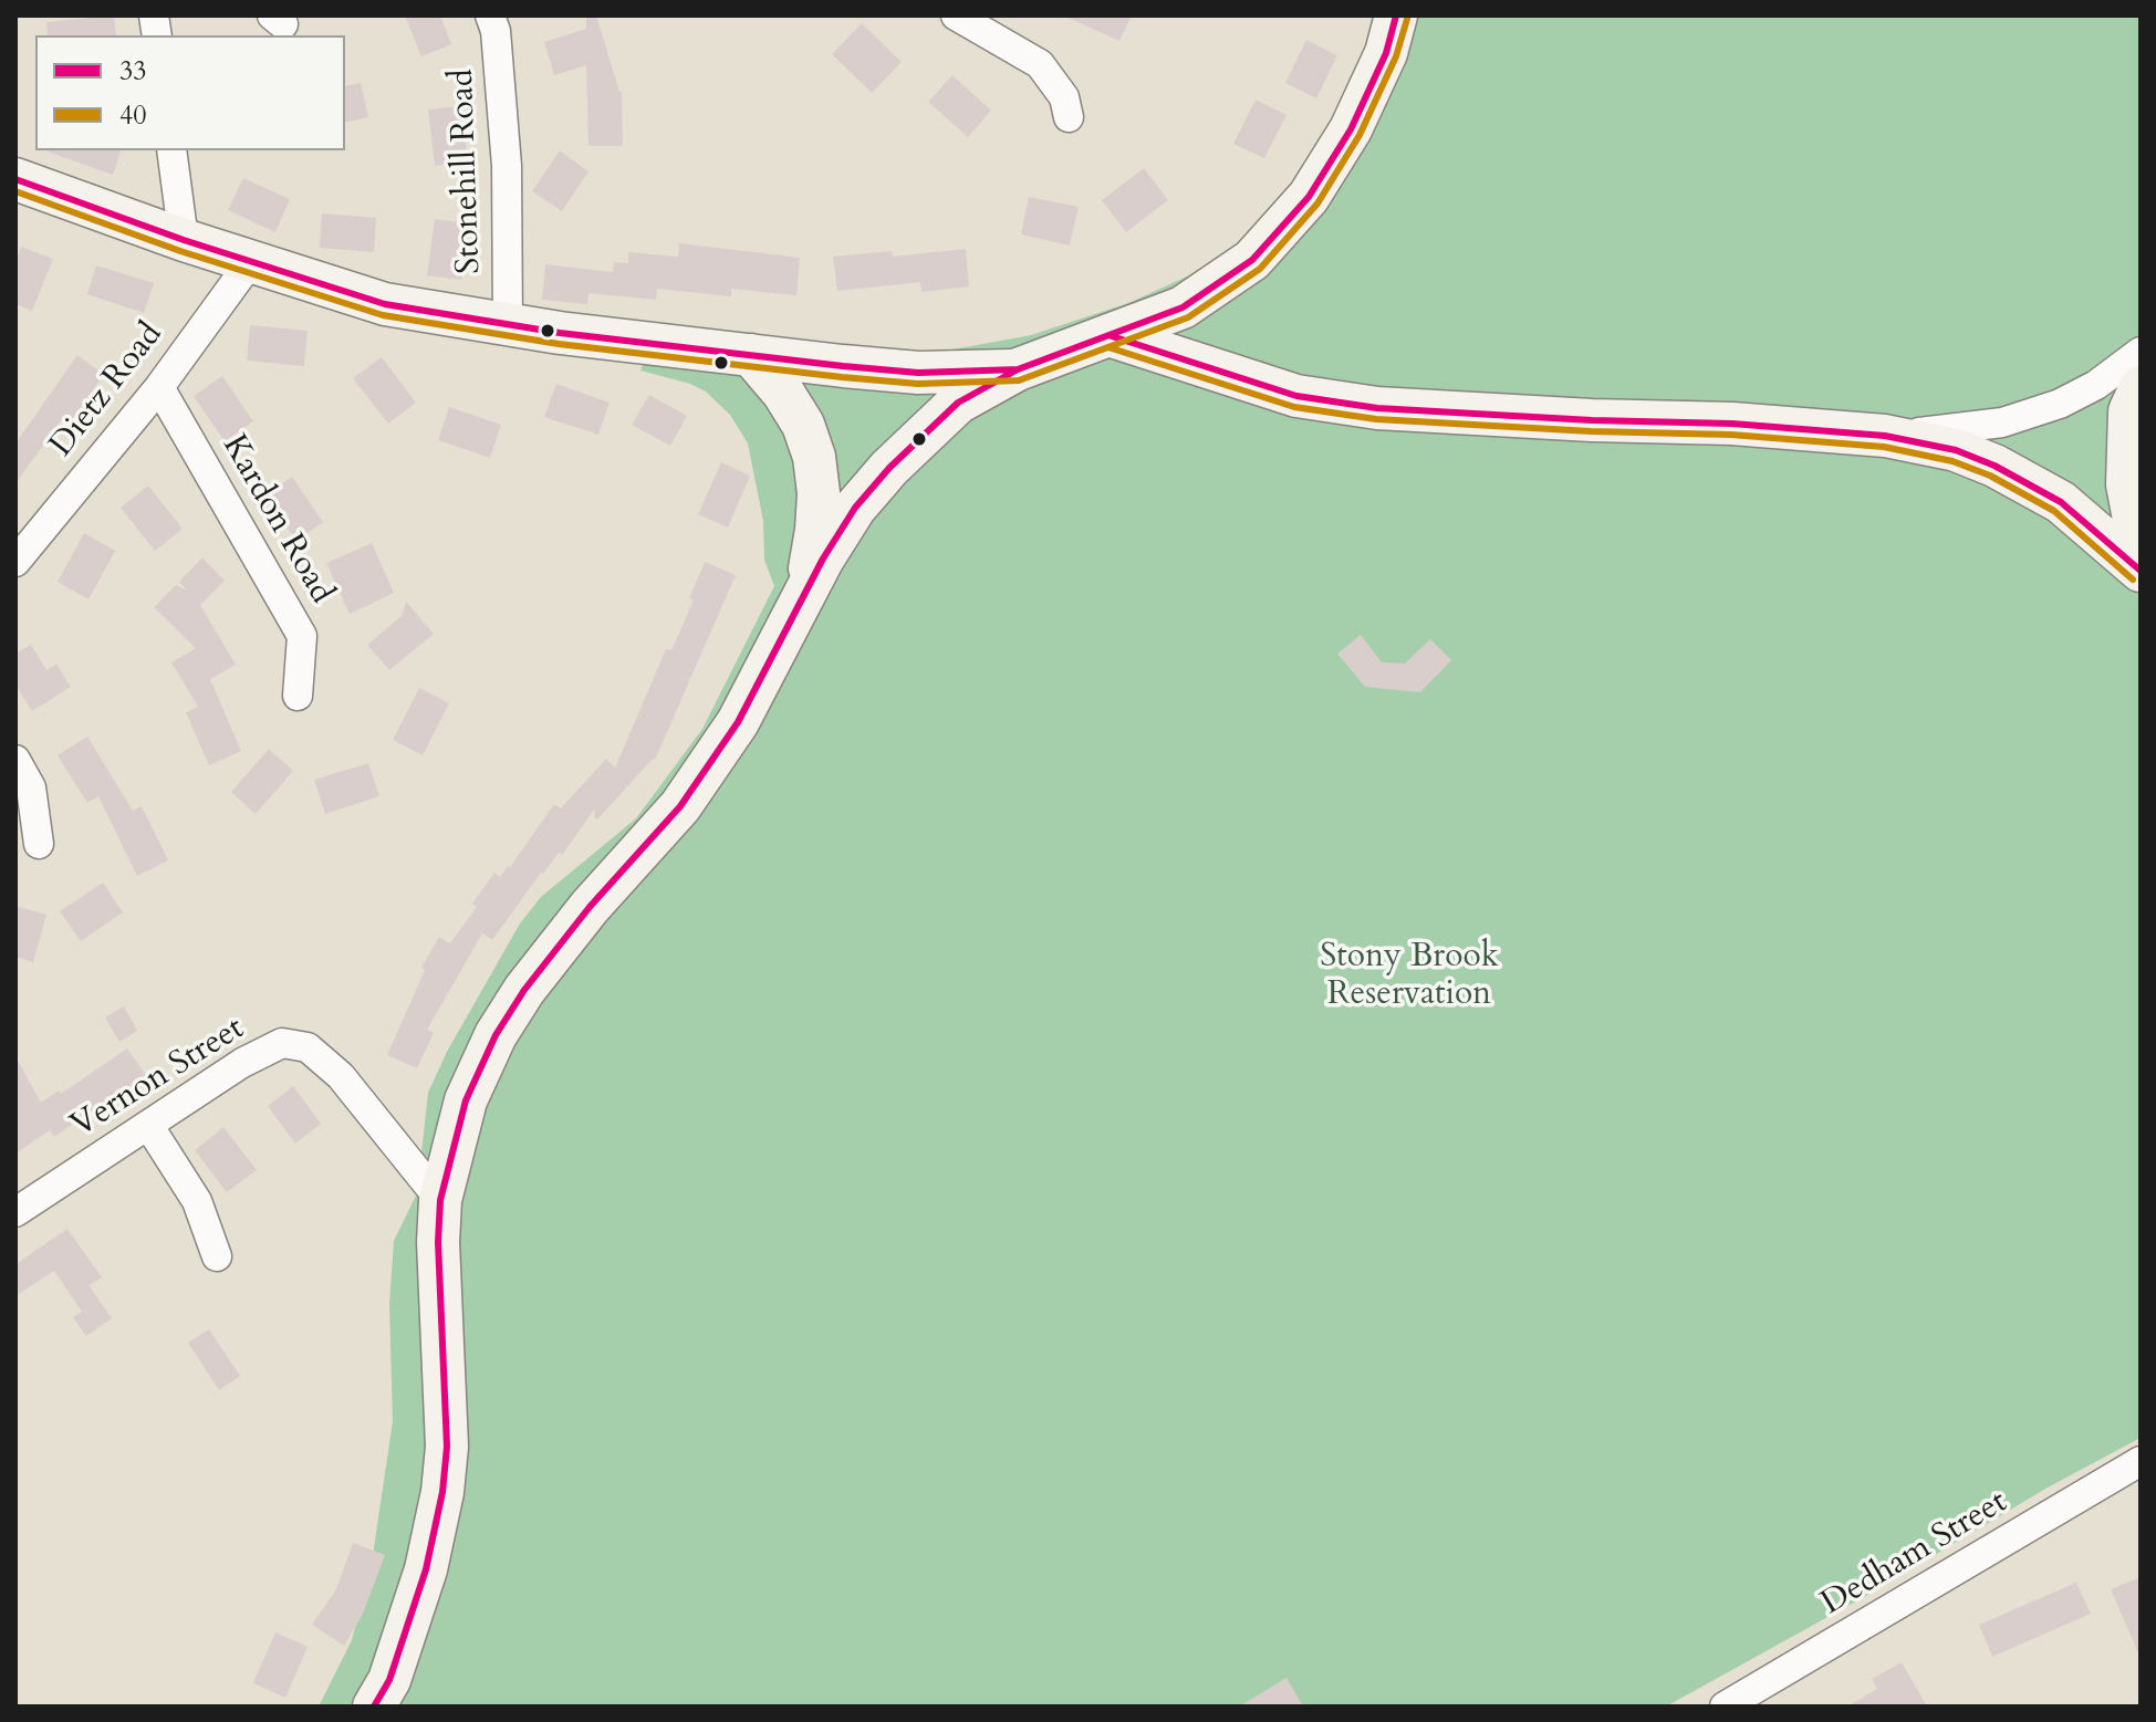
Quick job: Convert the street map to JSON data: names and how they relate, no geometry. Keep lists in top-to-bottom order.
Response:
{
  "streets": {
    "street": [
      "Stonehill Road",
      "Dietz Road",
      "Kardon Road",
      "Vernon Street",
      "Dedham Street"
    ]
  },
  "crossings": [
    ["Dietz Road", "Kardon Road"]
  ],
  "parks": ["Stony Brook Reservation"],
  "lines": ["transit line 33", "transit line 40"],
  "legend": ["33", "40"]
}
